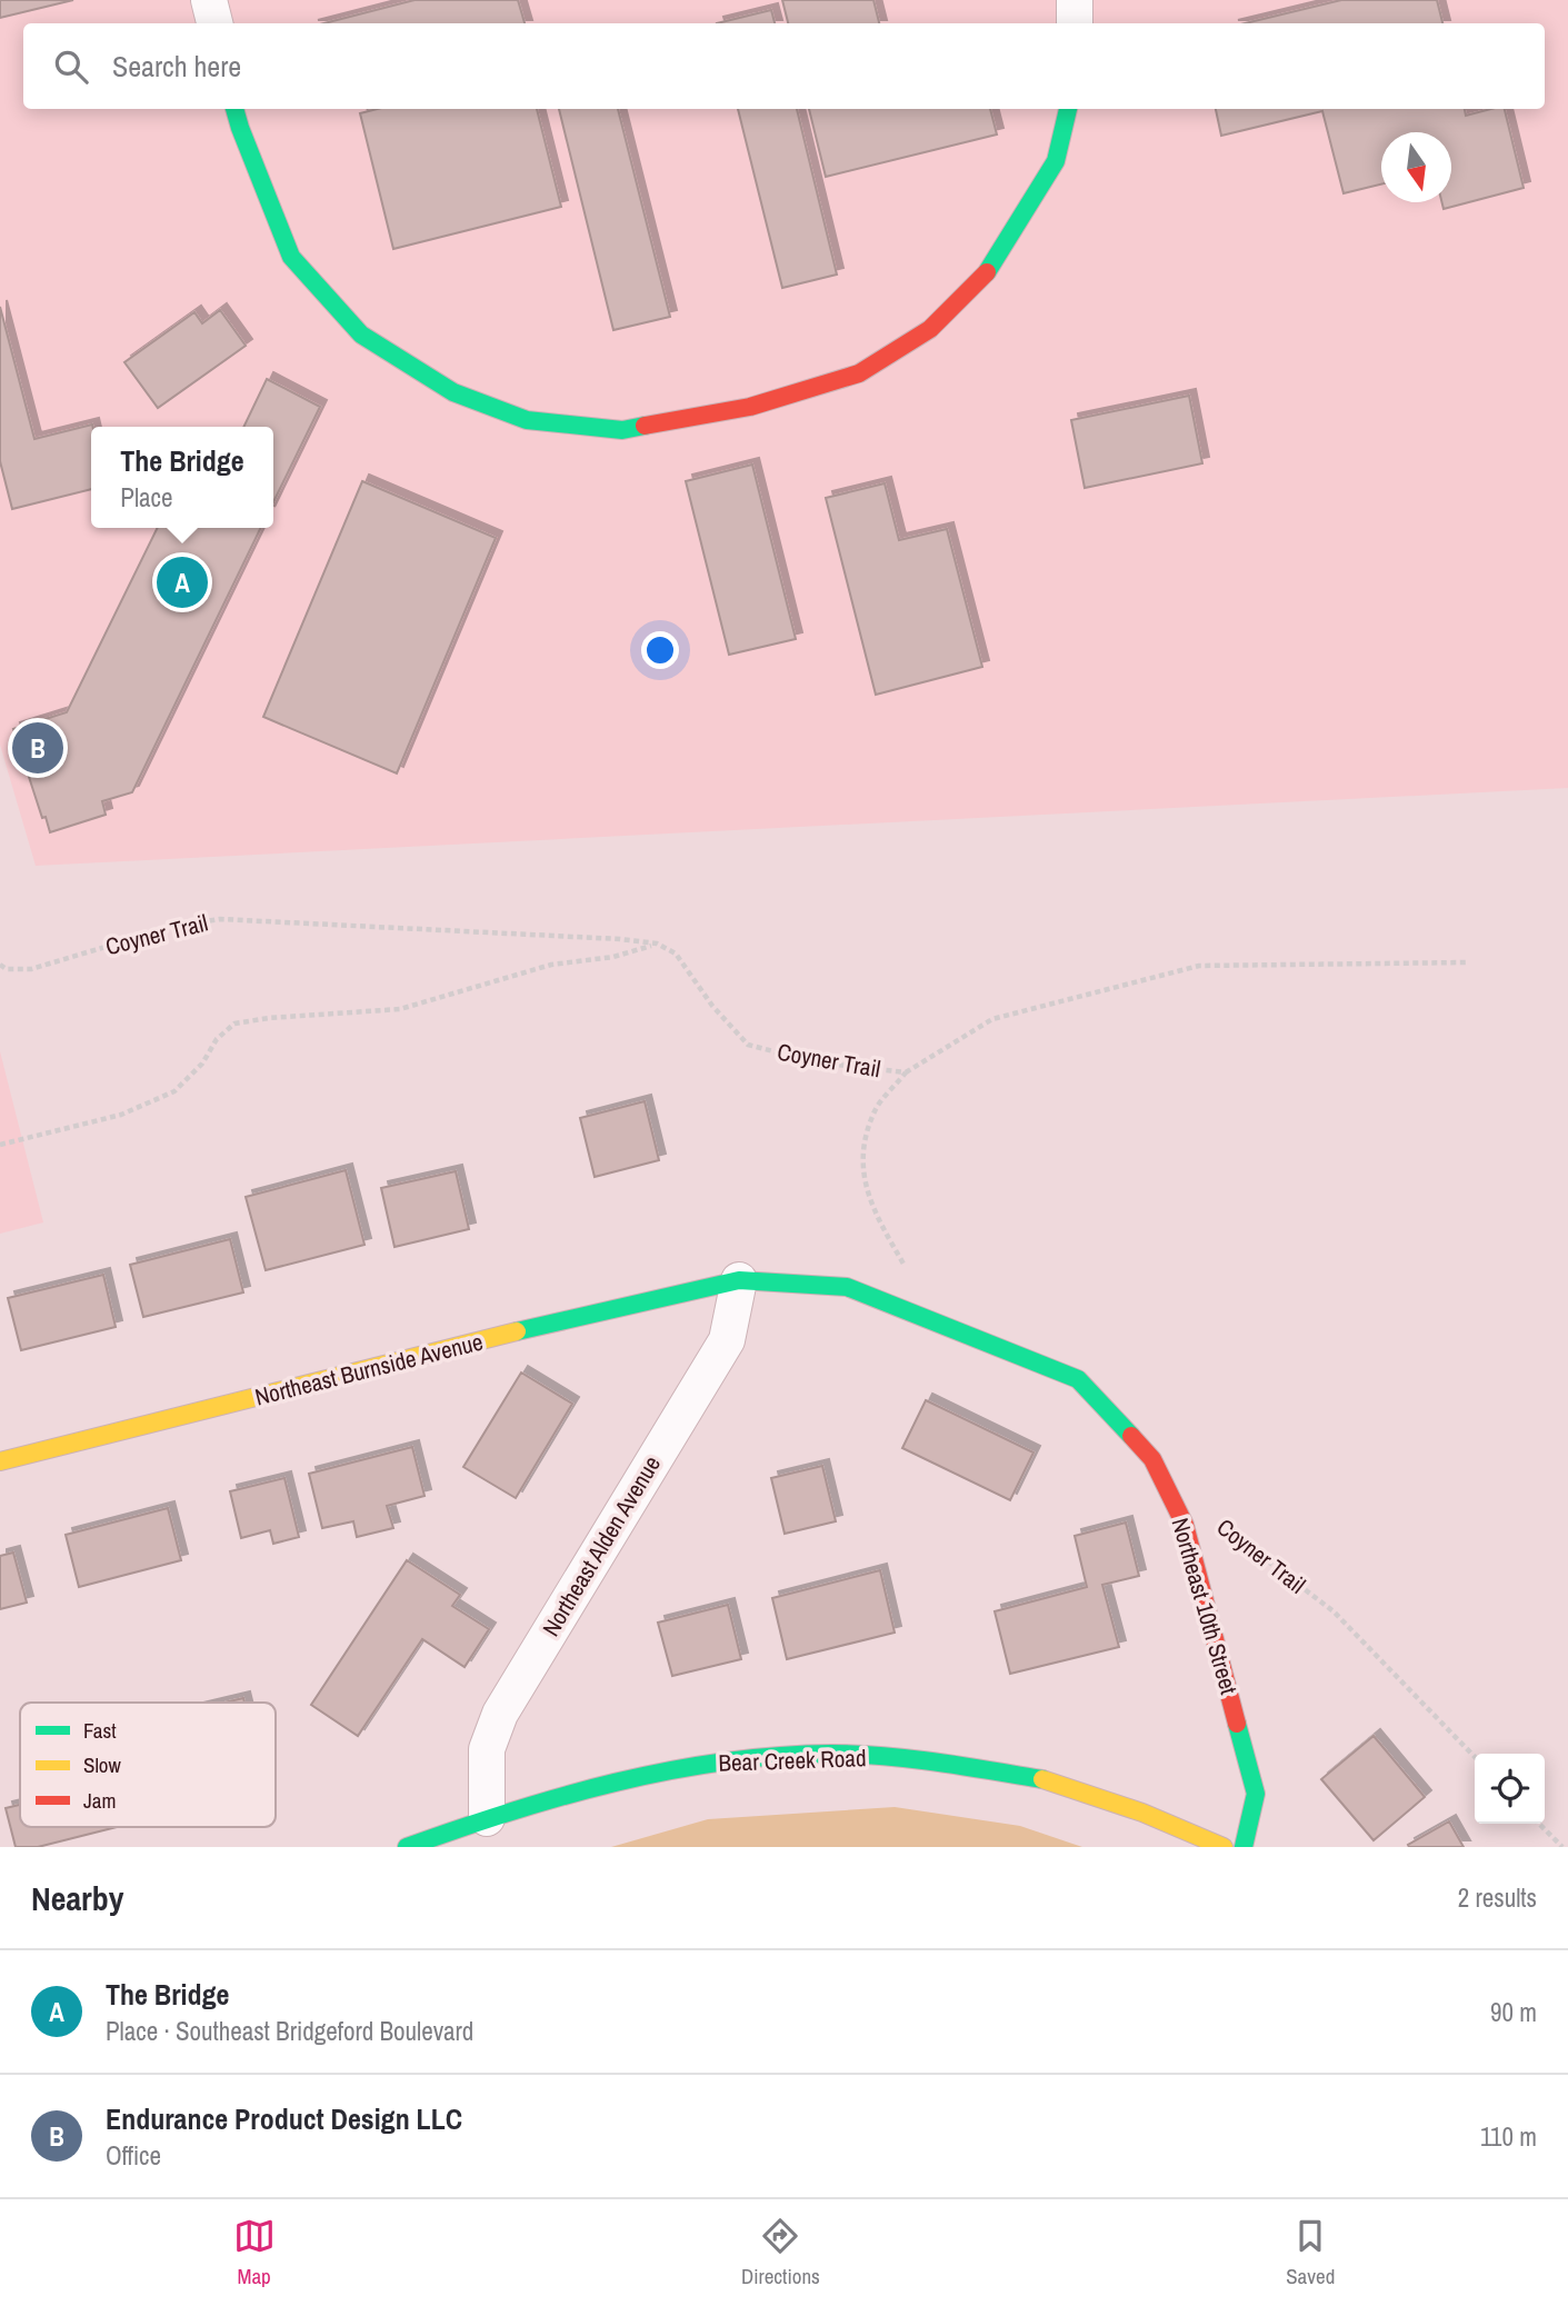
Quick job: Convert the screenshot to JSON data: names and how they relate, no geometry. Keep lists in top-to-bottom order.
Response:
{
  "streets": {
    "street": [
      "Northeast Burnside Avenue",
      "Northeast Alden Avenue",
      "Northeast 10th Street",
      "Bear Creek Road"
    ],
    "path": ["Coyner Trail"]
  },
  "crossings": [
    ["Northeast Burnside Avenue", "Northeast Alden Avenue"],
    ["Northeast Burnside Avenue", "Northeast 10th Street"],
    ["Northeast Alden Avenue", "Northeast 10th Street"],
    ["Northeast Alden Avenue", "Bear Creek Road"]
  ],
  "legend": ["Fast", "Slow", "Jam"],
  "north": "bottom",
  "page": {
    "search": "Search here",
    "popup": ["The Bridge", "Place"],
    "pins": ["A", "B"],
    "heading": ["Nearby", "2 results"],
    "list": [
      {
        "mark": "A",
        "name": "The Bridge",
        "note": "Place · Southeast Bridgeford Boulevard",
        "value": "90 m"
      },
      {
        "mark": "B",
        "name": "Endurance Product Design LLC",
        "note": "Office",
        "value": "110 m"
      }
    ],
    "nav": ["Map", "Directions", "Saved"]
  }
}
